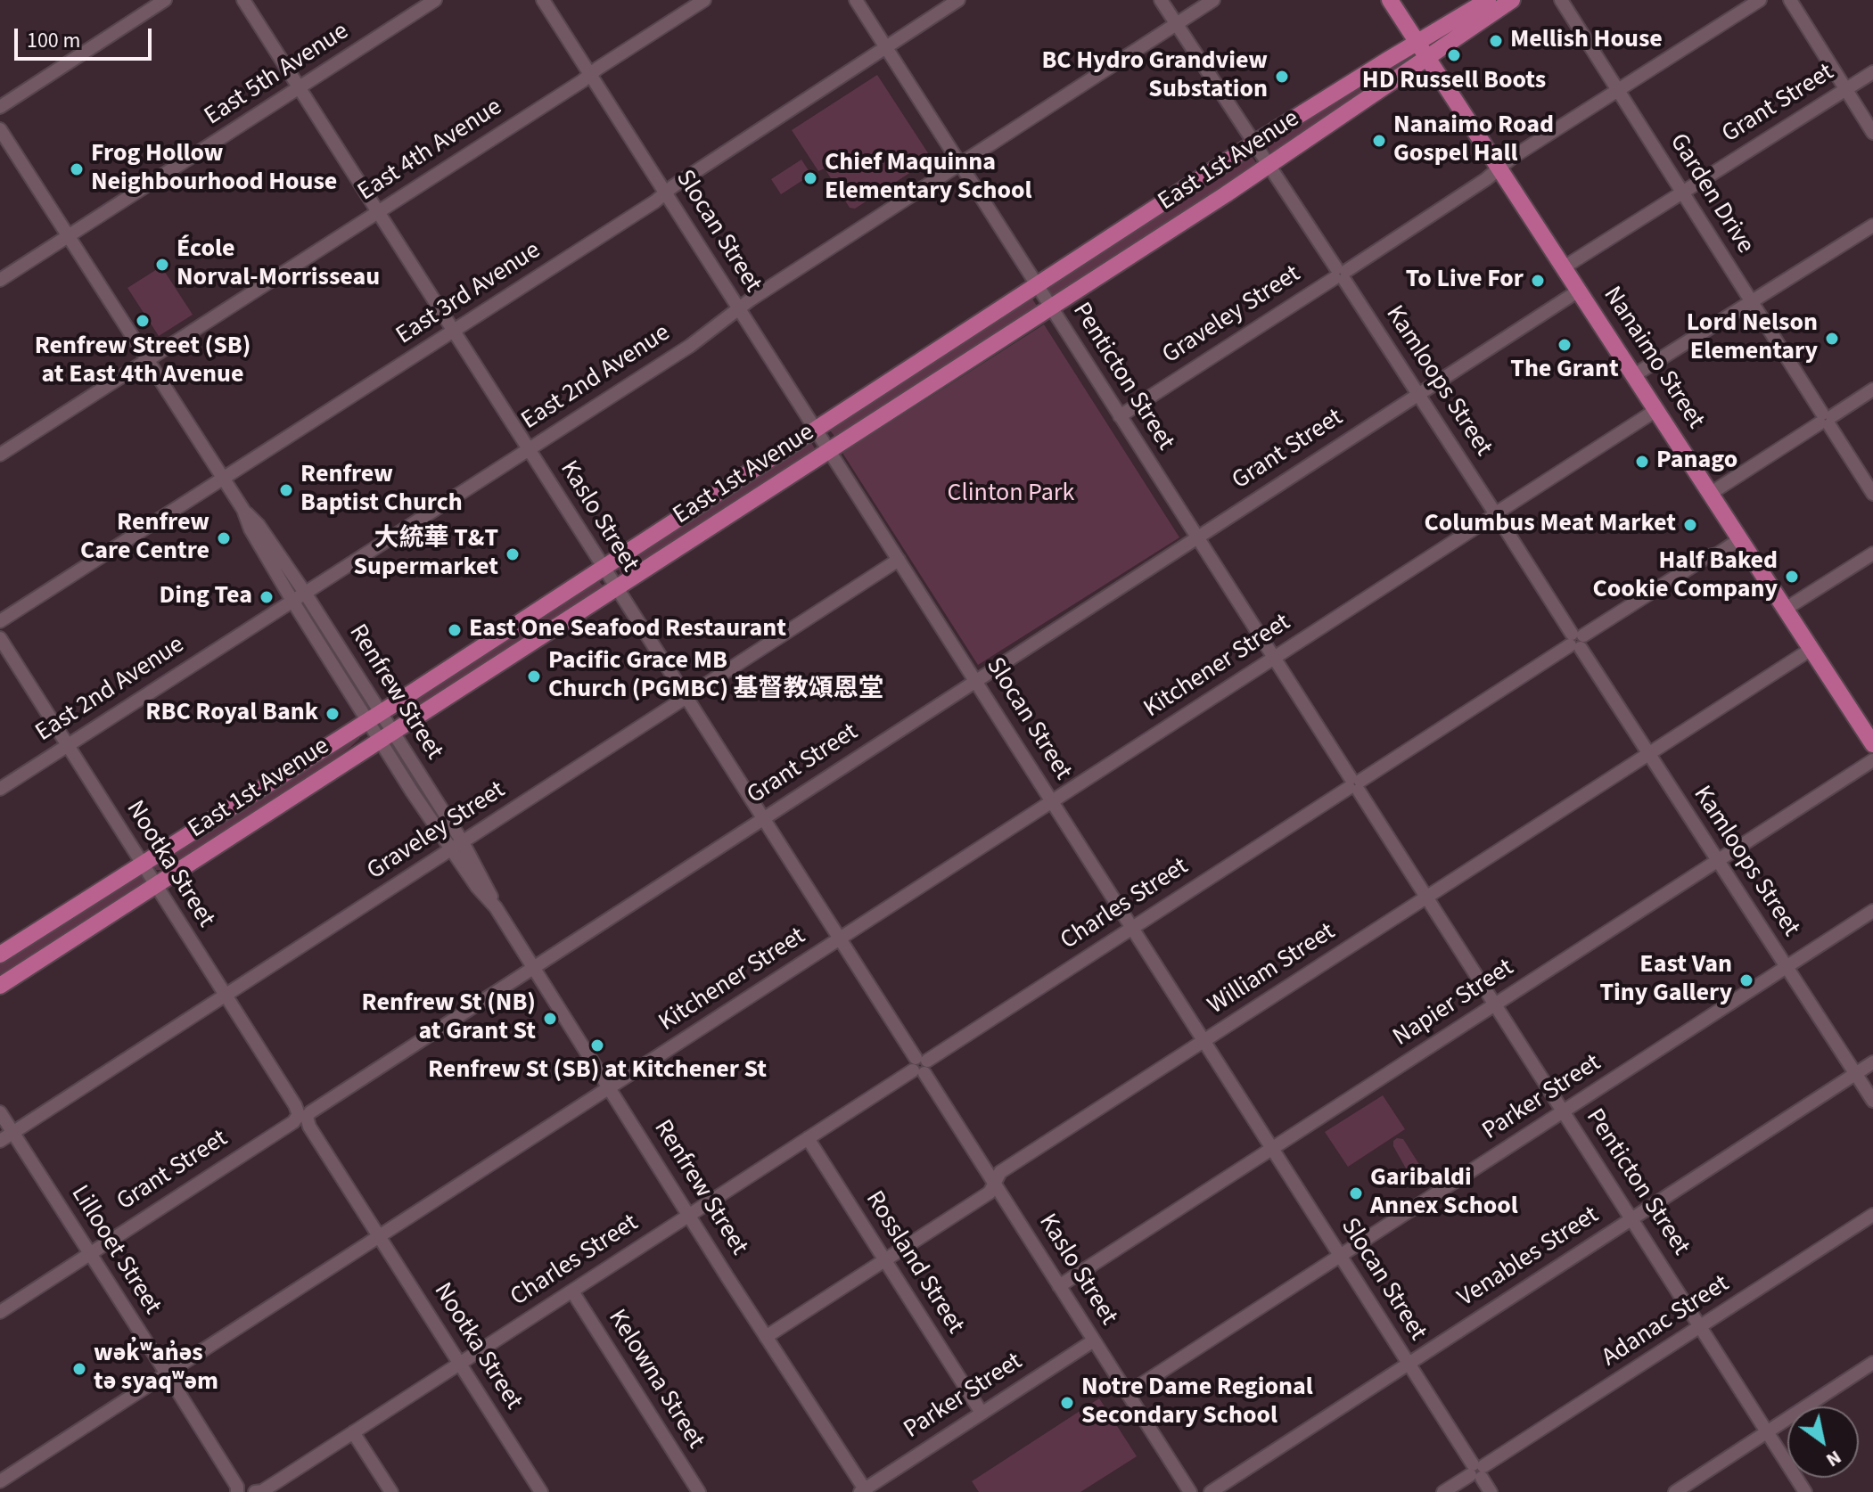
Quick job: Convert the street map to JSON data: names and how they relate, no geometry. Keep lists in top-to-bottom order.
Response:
{
  "streets": {
    "main road": ["East 1st Avenue", "Nanaimo Street"],
    "street": [
      "East 5th Avenue",
      "Grant Street",
      "East 4th Avenue",
      "Garden Drive",
      "Slocan Street",
      "East 3rd Avenue",
      "Graveley Street",
      "Penticton Street",
      "East 2nd Avenue",
      "Kamloops Street",
      "Kaslo Street",
      "Kitchener Street",
      "Renfrew Street",
      "Nootka Street",
      "Charles Street",
      "William Street",
      "Napier Street",
      "Parker Street",
      "Lillooet Street",
      "Venables Street",
      "Rossland Street",
      "Adanac Street",
      "Kelowna Street"
    ]
  },
  "crossings": [
    ["East 5th Avenue", "Kaslo Street"],
    ["East 5th Avenue", "Renfrew Street"],
    ["Grant Street", "Garden Drive"],
    ["Grant Street", "Slocan Street"],
    ["Grant Street", "Nanaimo Street"],
    ["Grant Street", "Penticton Street"],
    ["Grant Street", "Kamloops Street"],
    ["Grant Street", "Kaslo Street"],
    ["Grant Street", "Renfrew Street"],
    ["Grant Street", "Nootka Street"],
    ["Grant Street", "Lillooet Street"],
    ["East 4th Avenue", "Slocan Street"],
    ["East 4th Avenue", "Kaslo Street"],
    ["East 4th Avenue", "Renfrew Street"],
    ["East 1st Avenue", "Slocan Street"],
    ["East 1st Avenue", "Nanaimo Street"],
    ["East 1st Avenue", "Penticton Street"],
    ["East 1st Avenue", "Kamloops Street"],
    ["East 1st Avenue", "Kaslo Street"],
    ["East 1st Avenue", "Renfrew Street"],
    ["East 1st Avenue", "Nootka Street"],
    ["Garden Drive", "Graveley Street"],
    ["Slocan Street", "East 3rd Avenue"],
    ["Slocan Street", "Graveley Street"],
    ["Slocan Street", "East 2nd Avenue"],
    ["Slocan Street", "Kitchener Street"],
    ["Slocan Street", "Charles Street"],
    ["Slocan Street", "William Street"],
    ["Slocan Street", "Napier Street"],
    ["Slocan Street", "Parker Street"],
    ["Slocan Street", "Venables Street"],
    ["Slocan Street", "Adanac Street"],
    ["East 3rd Avenue", "Penticton Street"],
    ["East 3rd Avenue", "Kaslo Street"],
    ["East 3rd Avenue", "Renfrew Street"],
    ["Graveley Street", "Nanaimo Street"],
    ["Graveley Street", "Penticton Street"],
    ["Graveley Street", "Kamloops Street"],
    ["Graveley Street", "Kaslo Street"],
    ["Graveley Street", "Renfrew Street"],
    ["Graveley Street", "Nootka Street"],
    ["Graveley Street", "Lillooet Street"],
    ["Nanaimo Street", "Kitchener Street"],
    ["Nanaimo Street", "Charles Street"],
    ["Nanaimo Street", "William Street"],
    ["Penticton Street", "East 2nd Avenue"],
    ["Penticton Street", "Kitchener Street"],
    ["Penticton Street", "Charles Street"],
    ["Penticton Street", "William Street"],
    ["Penticton Street", "Napier Street"],
    ["Penticton Street", "Parker Street"],
    ["Penticton Street", "Venables Street"],
    ["Penticton Street", "Adanac Street"],
    ["East 2nd Avenue", "Kamloops Street"],
    ["East 2nd Avenue", "Kaslo Street"],
    ["East 2nd Avenue", "Renfrew Street"],
    ["East 2nd Avenue", "Nootka Street"],
    ["Kamloops Street", "Kitchener Street"],
    ["Kamloops Street", "Charles Street"],
    ["Kamloops Street", "William Street"],
    ["Kamloops Street", "Napier Street"],
    ["Kamloops Street", "Parker Street"],
    ["Kamloops Street", "Venables Street"],
    ["Kaslo Street", "Kitchener Street"],
    ["Kaslo Street", "Charles Street"],
    ["Kaslo Street", "William Street"],
    ["Kaslo Street", "Napier Street"],
    ["Kaslo Street", "Parker Street"],
    ["Kitchener Street", "Renfrew Street"],
    ["Kitchener Street", "Nootka Street"],
    ["Kitchener Street", "Lillooet Street"],
    ["Renfrew Street", "Charles Street"],
    ["Renfrew Street", "William Street"],
    ["Renfrew Street", "Parker Street"],
    ["Nootka Street", "Charles Street"],
    ["Charles Street", "Rossland Street"],
    ["Charles Street", "Kelowna Street"],
    ["William Street", "Rossland Street"],
    ["Parker Street", "Rossland Street"]
  ],
  "parks": ["Clinton Park"],
  "places": [
    "Mellish House",
    "HD Russell Boots",
    "BC Hydro Grandview Substation",
    "Nanaimo Road Gospel Hall",
    "Frog Hollow Neighbourhood House",
    "Chief Maquinna Elementary School",
    "École Norval-Morrisseau",
    "To Live For",
    "Renfrew Street (SB) at East 4th Avenue",
    "Lord Nelson Elementary",
    "The Grant",
    "Panago",
    "Renfrew Baptist Church",
    "Columbus Meat Market",
    "Renfrew Care Centre",
    "大統華 T&T Supermarket",
    "Half Baked Cookie Company",
    "Ding Tea",
    "East One Seafood Restaurant",
    "Pacific Grace MB Church (PGMBC) 基督教頌恩堂",
    "RBC Royal Bank",
    "East Van Tiny Gallery",
    "Renfrew St (NB) at Grant St",
    "Renfrew St (SB) at Kitchener St",
    "Garibaldi Annex School",
    "wək̓ʷan̓əs tə syaqʷəm",
    "Notre Dame Regional Secondary School"
  ],
  "scale_bar": "100 m",
  "north": "bottom right"
}
